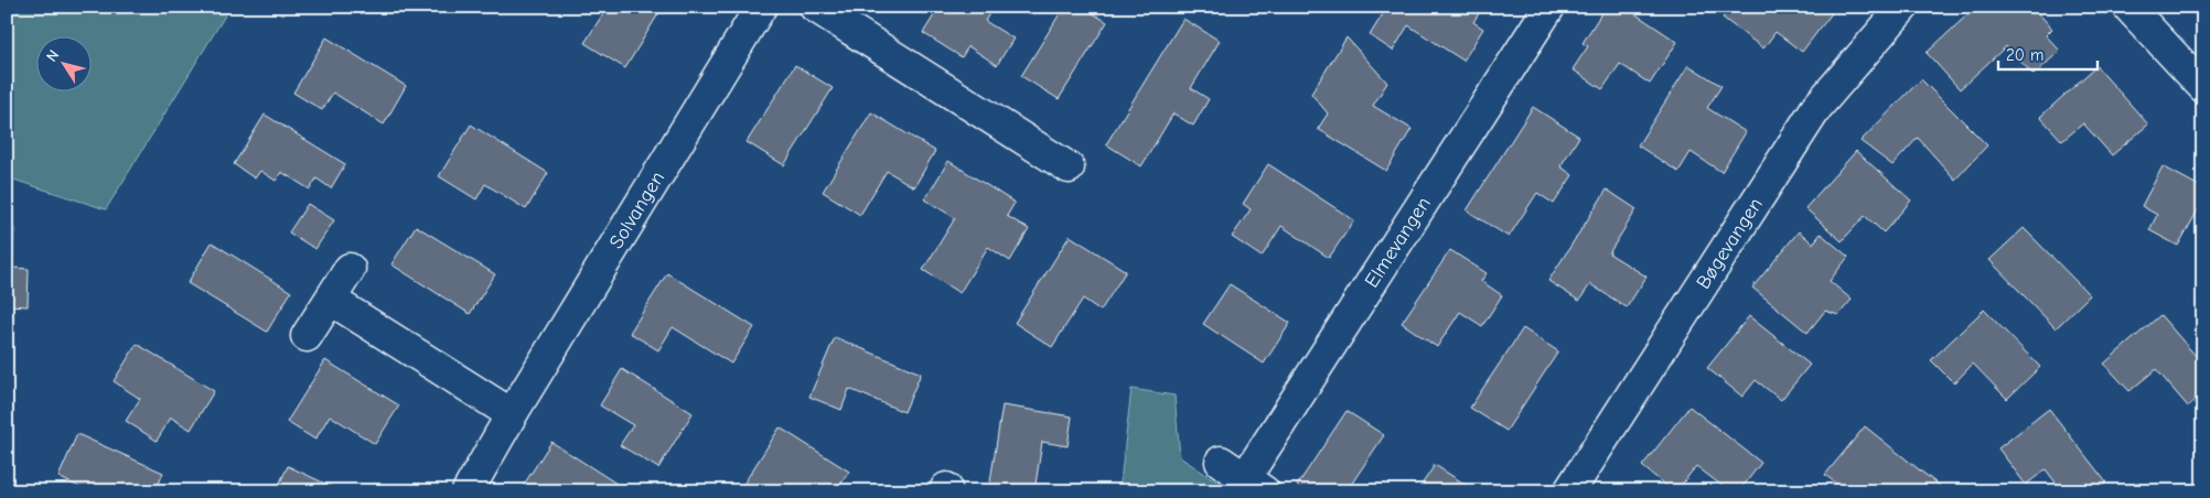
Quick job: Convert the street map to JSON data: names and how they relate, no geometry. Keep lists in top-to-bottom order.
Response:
{
  "streets": {
    "street": ["Solvangen", "Elmevangen", "Bøgevangen"]
  },
  "scale_bar": "20 m",
  "north": "top left"
}
